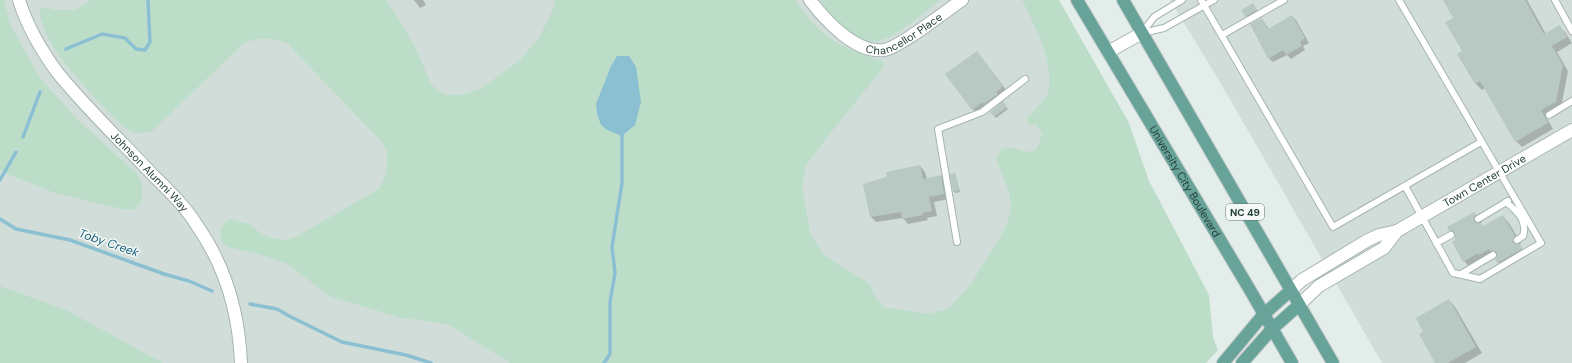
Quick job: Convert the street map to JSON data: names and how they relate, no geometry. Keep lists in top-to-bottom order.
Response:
{
  "streets": {
    "main road": ["University City Boulevard", "NC 49"],
    "street": ["Chancellor Place", "Johnson Alumni Way", "Town Center Drive"]
  },
  "crossings": [
    ["Town Center Drive", "NC 49"]
  ],
  "water": ["Toby Creek"]
}
